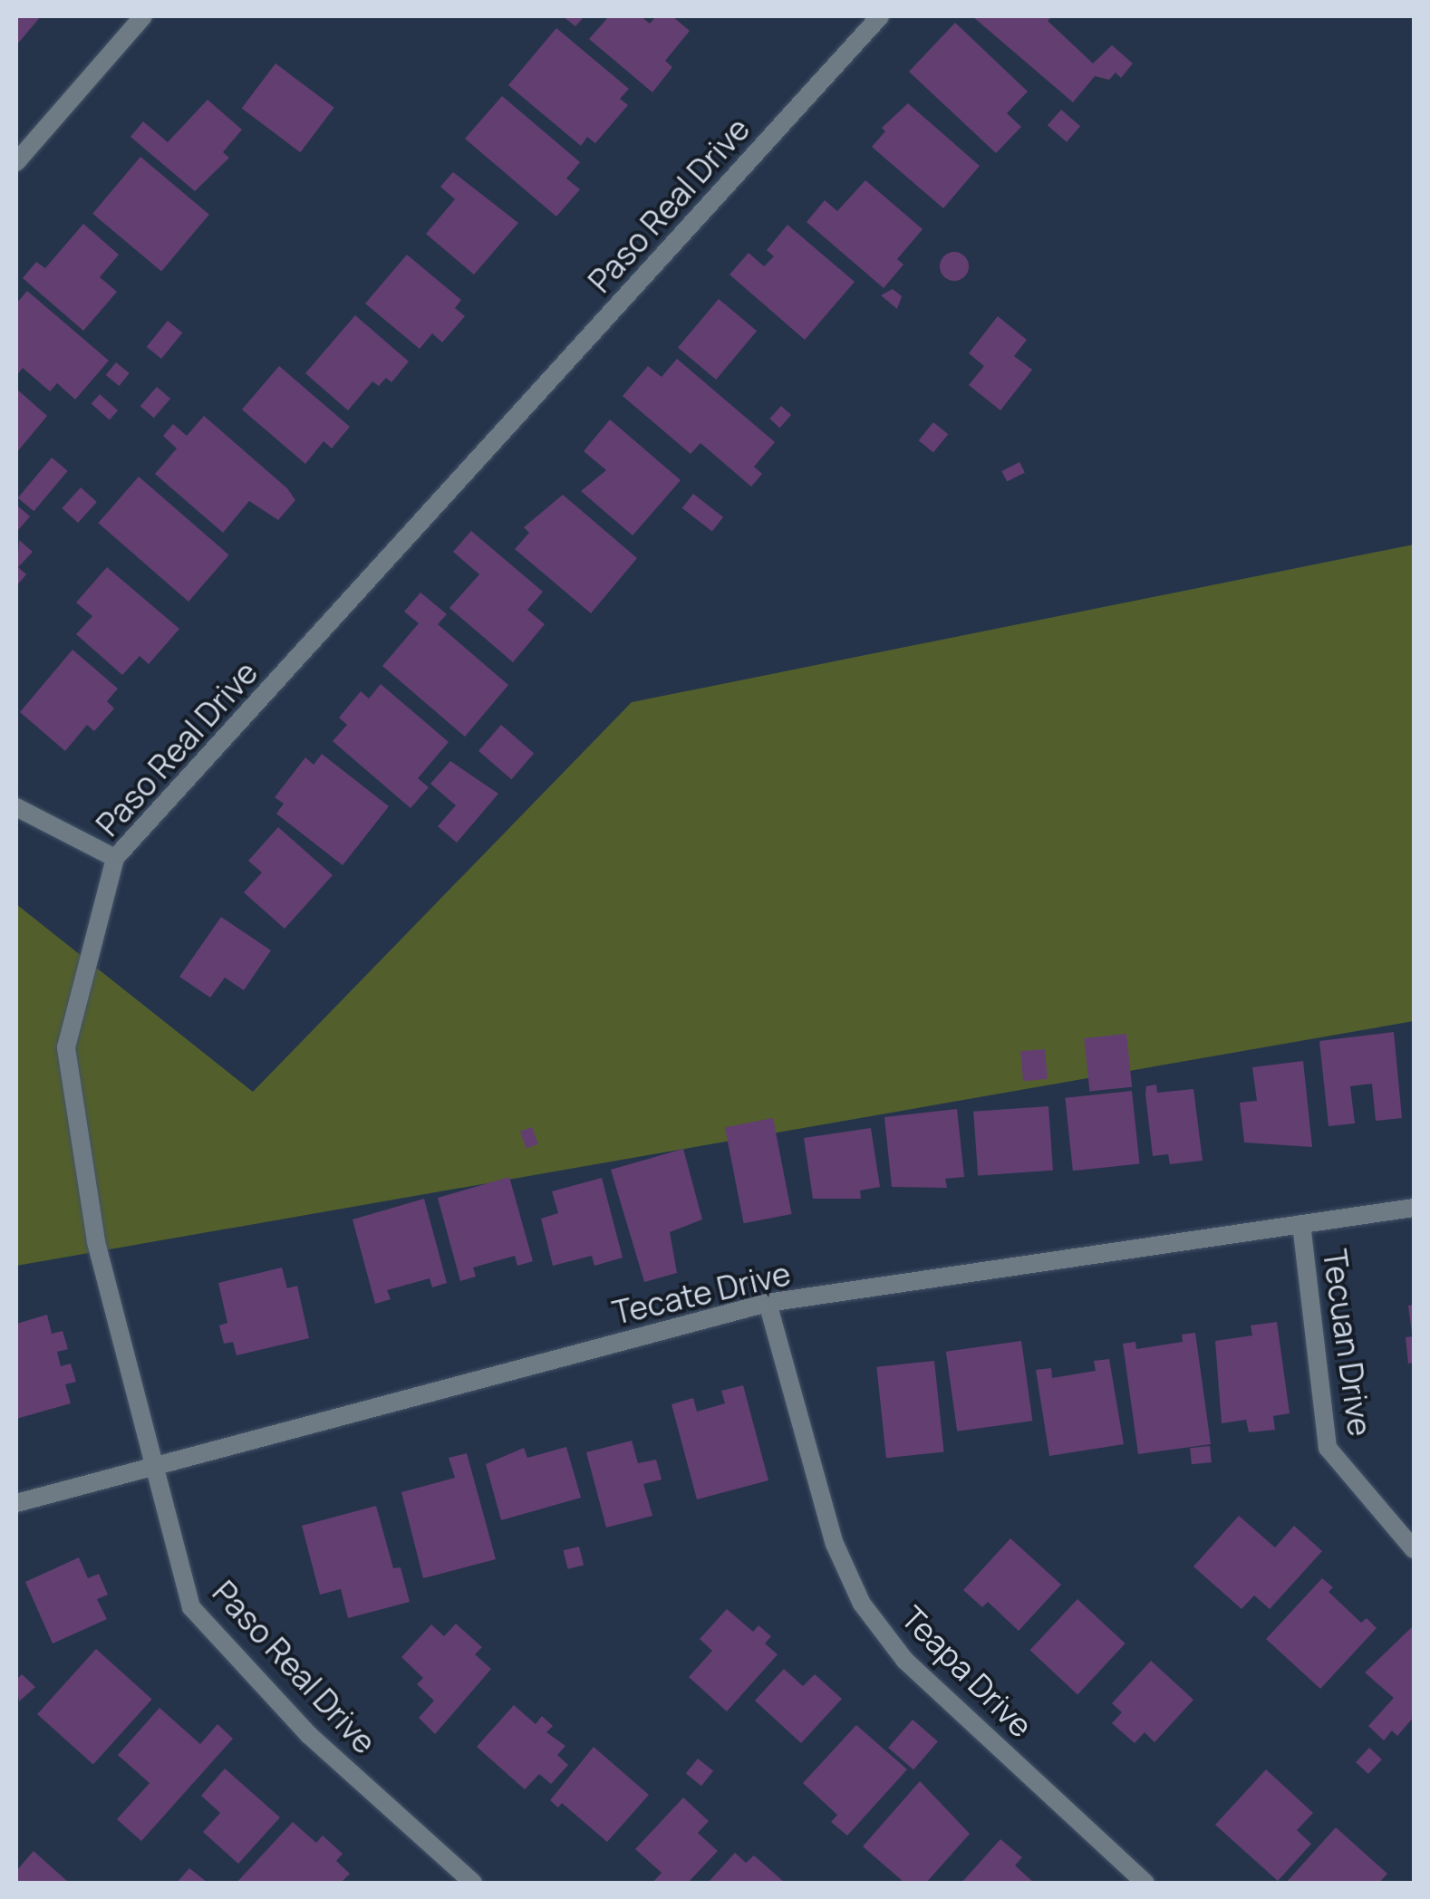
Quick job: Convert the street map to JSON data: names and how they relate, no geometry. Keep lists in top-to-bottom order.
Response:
{
  "streets": {
    "street": [
      "Paso Real Drive",
      "Tecate Drive",
      "Tecuan Drive",
      "Teapa Drive"
    ]
  },
  "crossings": [
    ["Paso Real Drive", "Tecate Drive"],
    ["Tecate Drive", "Tecuan Drive"],
    ["Tecate Drive", "Teapa Drive"]
  ]
}
